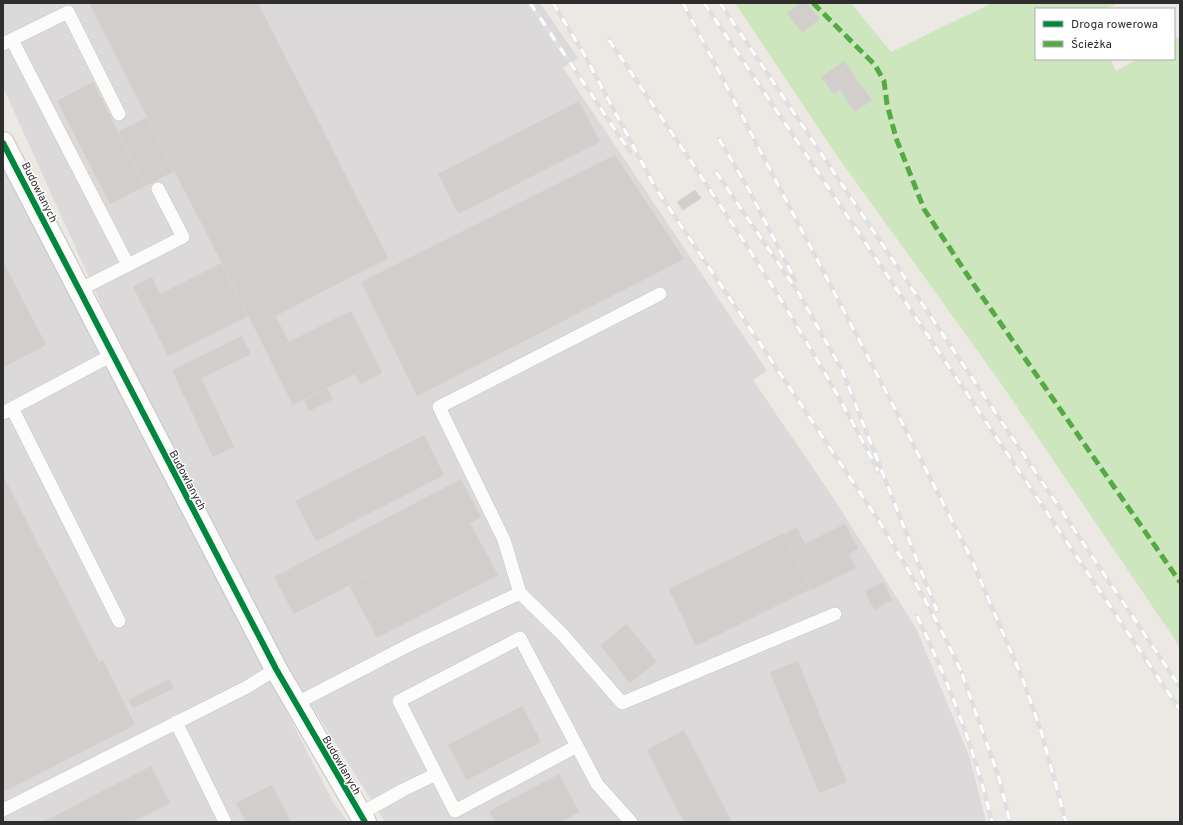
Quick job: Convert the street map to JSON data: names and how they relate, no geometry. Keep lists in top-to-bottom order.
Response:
{
  "streets": {
    "street": ["Budowlanych"]
  },
  "legend": ["Droga rowerowa", "Ścieżka"]
}
